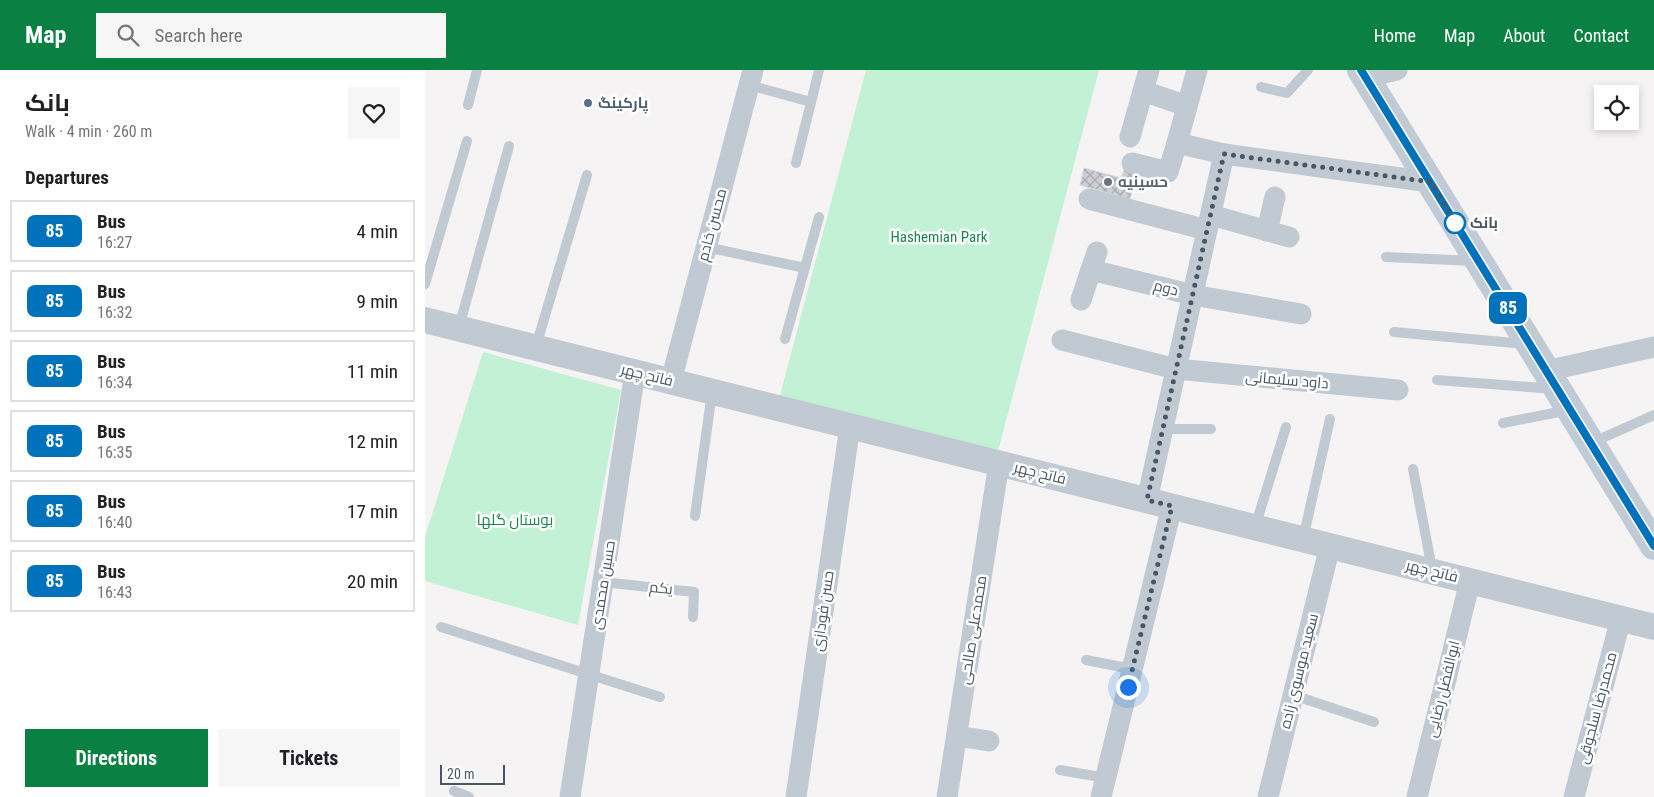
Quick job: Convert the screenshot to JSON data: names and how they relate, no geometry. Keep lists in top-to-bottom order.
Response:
{
  "streets": {
    "street": [
      "محسن خادم",
      "دوم",
      "فاتح چهر",
      "داود سلیمانی",
      "حسین محمدی",
      "حسن فودازی",
      "محمدعلی صالحی",
      "سعید موسوی زاده",
      "ابوالفضل رضایی",
      "محمدرضا سلجوقی"
    ],
    "lane": ["یکم"]
  },
  "crossings": [
    ["محسن خادم", "فاتح چهر"],
    ["فاتح چهر", "حسین محمدی"],
    ["فاتح چهر", "حسن فودازی"],
    ["فاتح چهر", "محمدعلی صالحی"],
    ["فاتح چهر", "سعید موسوی زاده"],
    ["فاتح چهر", "ابوالفضل رضایی"],
    ["فاتح چهر", "محمدرضا سلجوقی"],
    ["حسین محمدی", "یکم"]
  ],
  "parks": ["Hashemian Park", "بوستان گلها"],
  "places": ["پارکینگ", "حسینیه", "بانک"],
  "lines": ["bus line 85"],
  "scale_bar": "20 m",
  "page": {
    "header": "Map",
    "search": "Search here",
    "nav": [
      "Home",
      "Map",
      "About",
      "Contact"
    ],
    "heading": [
      ["بانک", "Walk · 4 min · 260 m"],
      "Departures"
    ],
    "on_map": "85",
    "list": [
      {
        "mark": "85",
        "name": "Bus",
        "note": "16:27",
        "value": "4 min"
      },
      {
        "mark": "85",
        "name": "Bus",
        "note": "16:32",
        "value": "9 min"
      },
      {
        "mark": "85",
        "name": "Bus",
        "note": "16:34",
        "value": "11 min"
      },
      {
        "mark": "85",
        "name": "Bus",
        "note": "16:35",
        "value": "12 min"
      },
      {
        "mark": "85",
        "name": "Bus",
        "note": "16:40",
        "value": "17 min"
      },
      {
        "mark": "85",
        "name": "Bus",
        "note": "16:43",
        "value": "20 min"
      }
    ],
    "buttons": ["Directions", "Tickets"],
    "scale": "20 m"
  }
}
